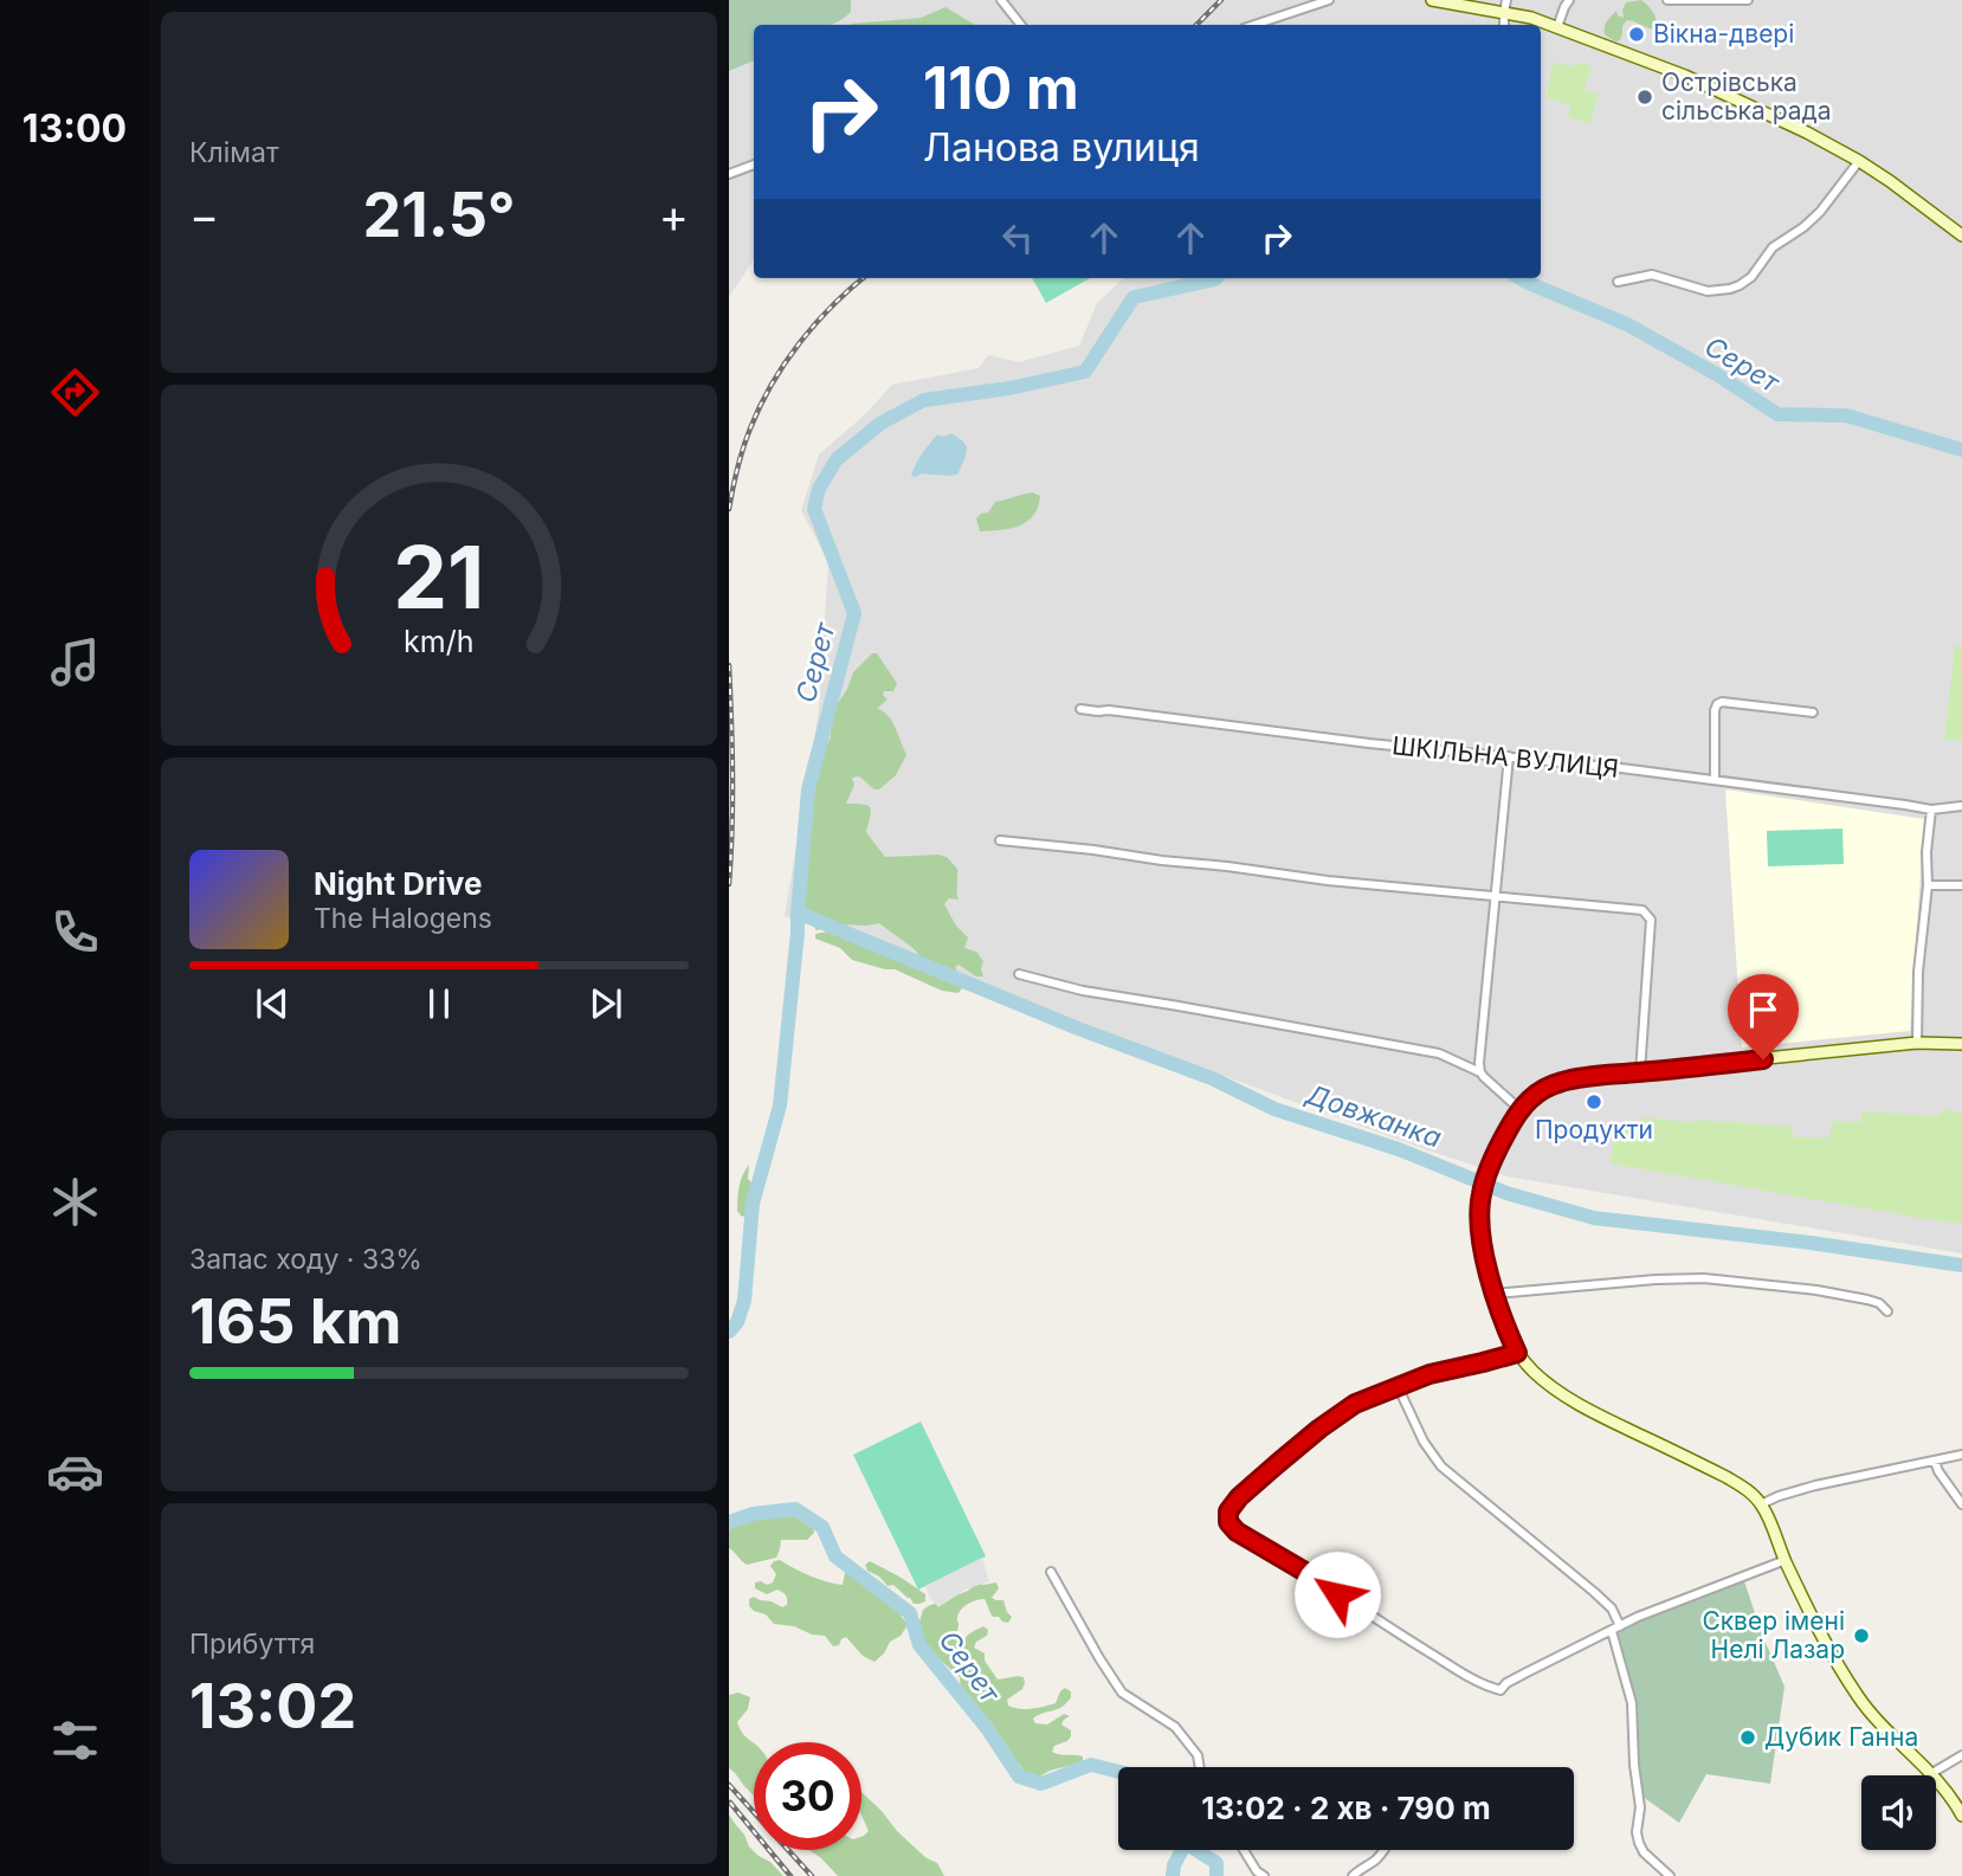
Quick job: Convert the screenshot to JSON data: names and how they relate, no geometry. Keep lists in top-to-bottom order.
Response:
{
  "streets": {
    "street": ["ШКІЛЬНА ВУЛИЦЯ"]
  },
  "water": ["Серет", "Довжанка"],
  "places": [
    "Вікна-двері",
    "Острівська сільська рада",
    "Продукти",
    "Сквер імені Нелі Лазар",
    "Дубик Ганна"
  ],
  "page": {
    "tabs": "13:00",
    "tile": [
      "Клімат",
      ["Запас ходу · 33%", "165 km"],
      ["Прибуття", "13:02"]
    ],
    "turn": ["110 m", "Ланова вулиця"],
    "heat": ["−", "21.5°", "+"],
    "song": ["Night Drive", "The Halogens"],
    "limit": "30",
    "trip": "13:02 · 2 хв · 790 m",
    "gauge": ["21", "km/h"]
  }
}
